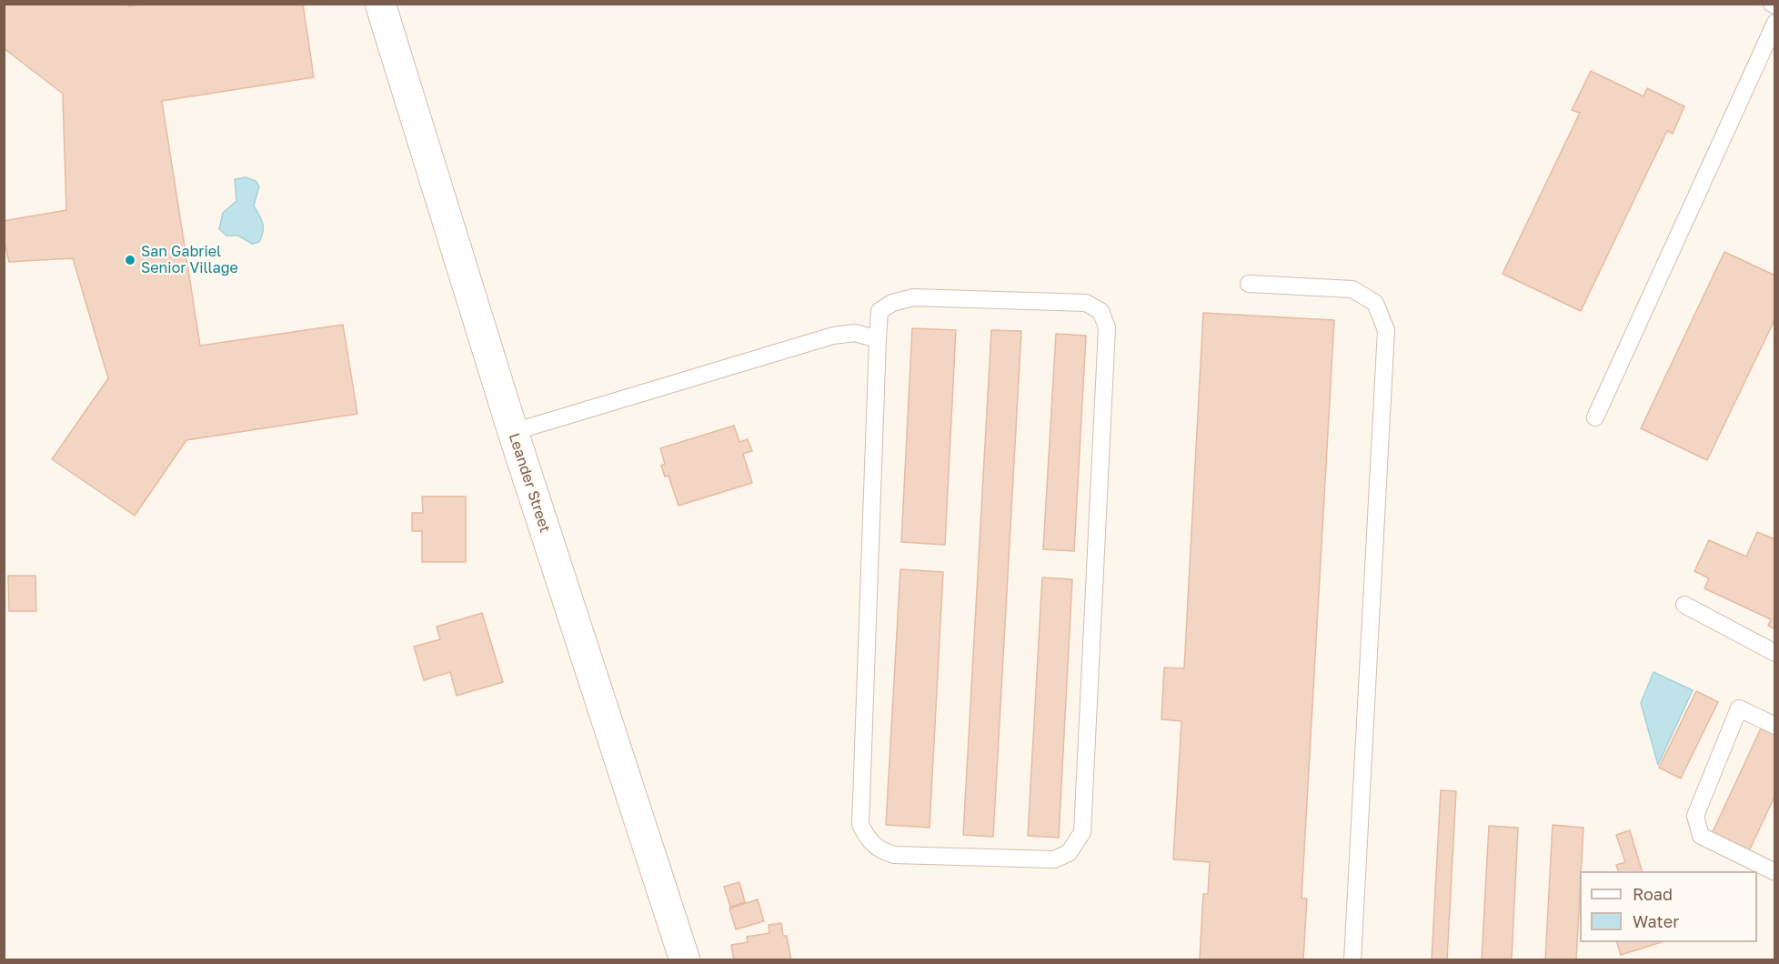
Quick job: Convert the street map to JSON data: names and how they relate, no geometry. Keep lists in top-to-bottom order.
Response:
{
  "streets": {
    "street": ["Leander Street"]
  },
  "places": ["San Gabriel Senior Village"],
  "legend": ["Road", "Water"]
}
